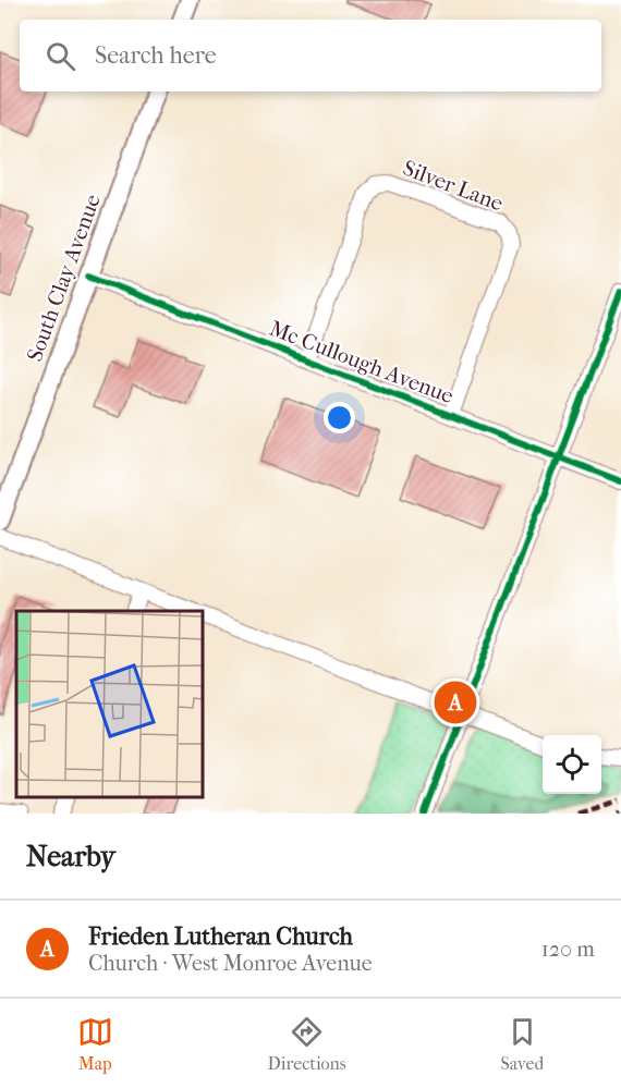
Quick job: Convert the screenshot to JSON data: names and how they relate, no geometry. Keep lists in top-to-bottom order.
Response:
{
  "streets": {
    "street": ["Silver Lane", "South Clay Avenue", "Mc Cullough Avenue"]
  },
  "crossings": [
    ["Silver Lane", "Mc Cullough Avenue"],
    ["South Clay Avenue", "Mc Cullough Avenue"]
  ],
  "page": {
    "search": "Search here",
    "pins": "A",
    "heading": "Nearby",
    "list": [
      {
        "mark": "A",
        "name": "Frieden Lutheran Church",
        "note": "Church · West Monroe Avenue",
        "value": "120 m"
      }
    ],
    "nav": ["Map", "Directions", "Saved"]
  }
}
